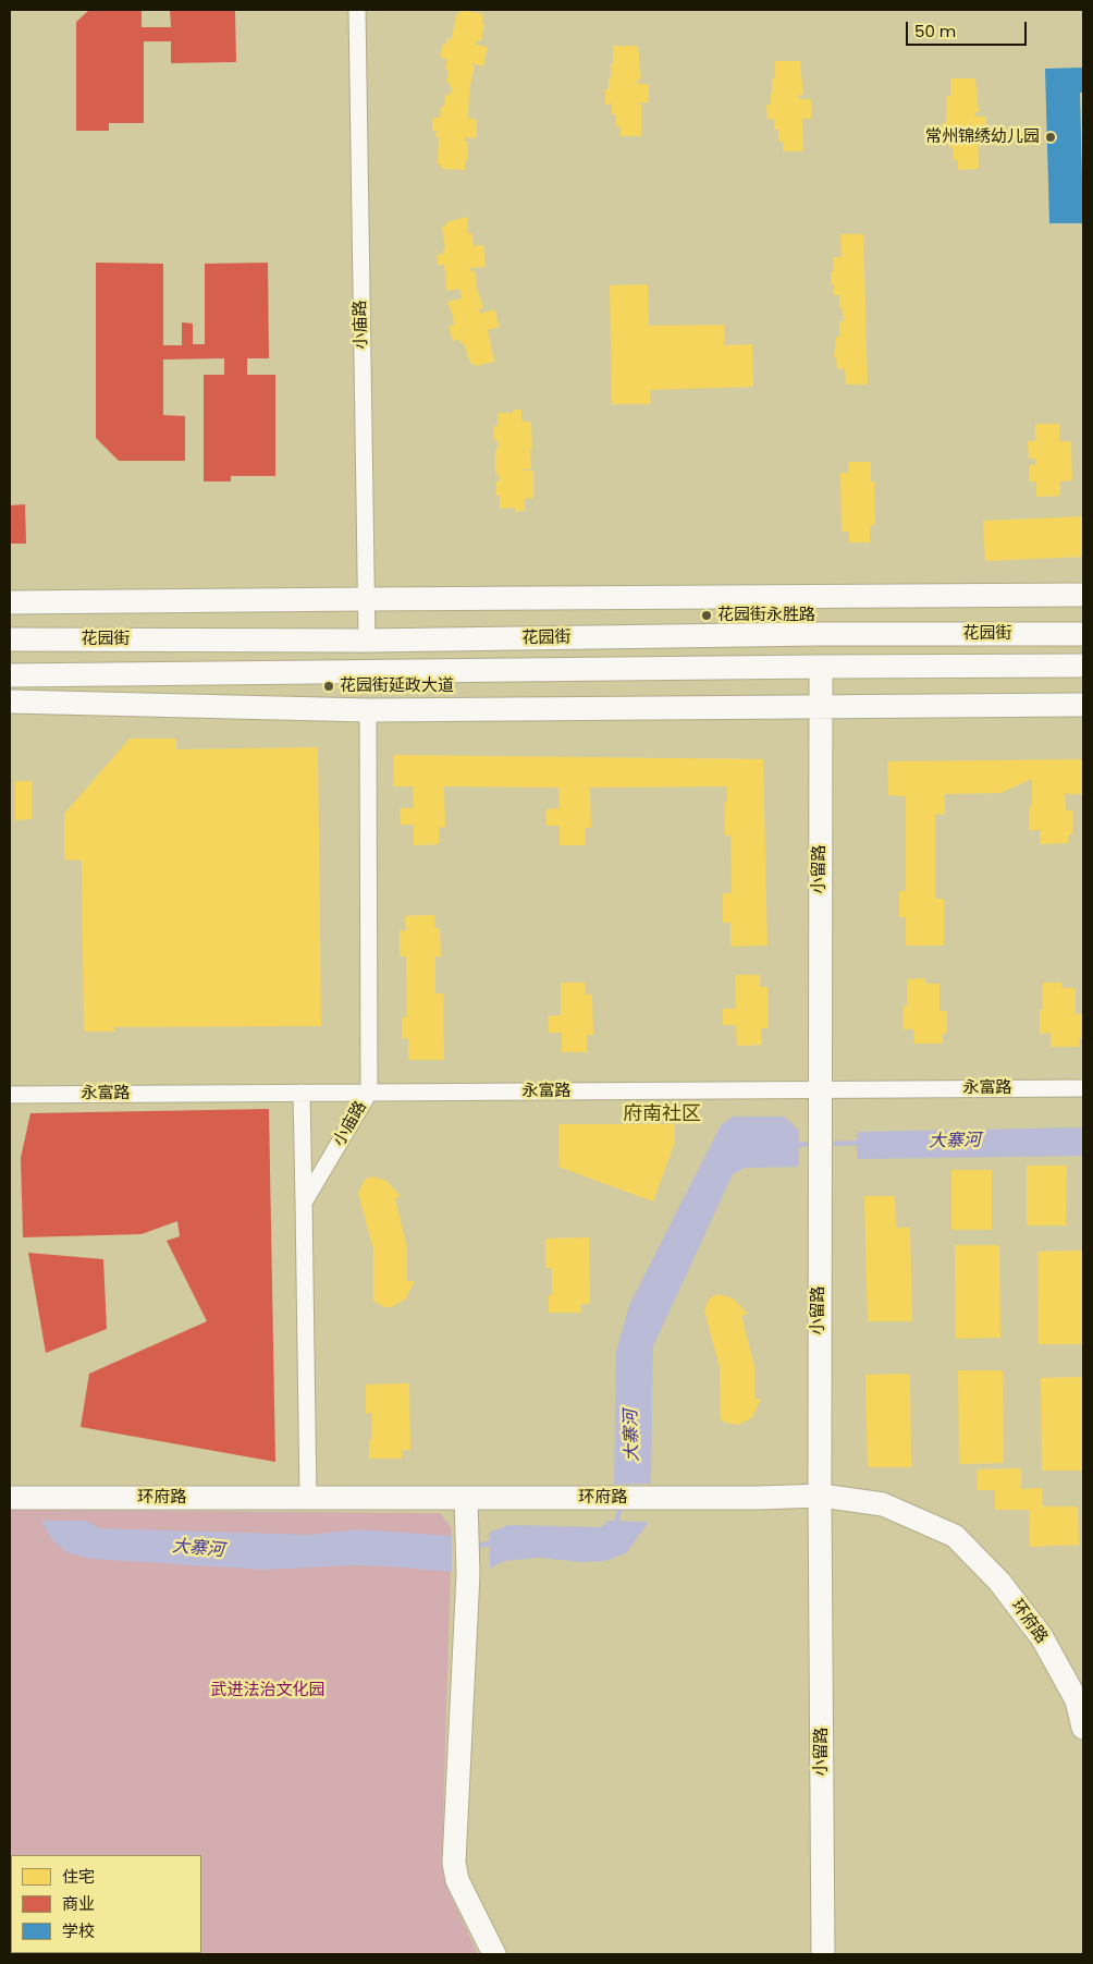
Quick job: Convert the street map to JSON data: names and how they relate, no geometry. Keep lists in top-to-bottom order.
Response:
{
  "streets": {
    "street": [
      "小庙路",
      "花园街",
      "小留路",
      "永富路",
      "环府路"
    ]
  },
  "crossings": [
    ["小庙路", "花园街"],
    ["小庙路", "永富路"],
    ["花园街", "小留路"],
    ["小留路", "永富路"],
    ["小留路", "环府路"]
  ],
  "districts": ["府南社区"],
  "water": ["大寨河"],
  "parks": ["武进法治文化园"],
  "places": ["常州锦绣幼儿园", "花园街永胜路", "花园街延政大道"],
  "legend": ["住宅", "商业", "学校"],
  "scale_bar": "50 m"
}
